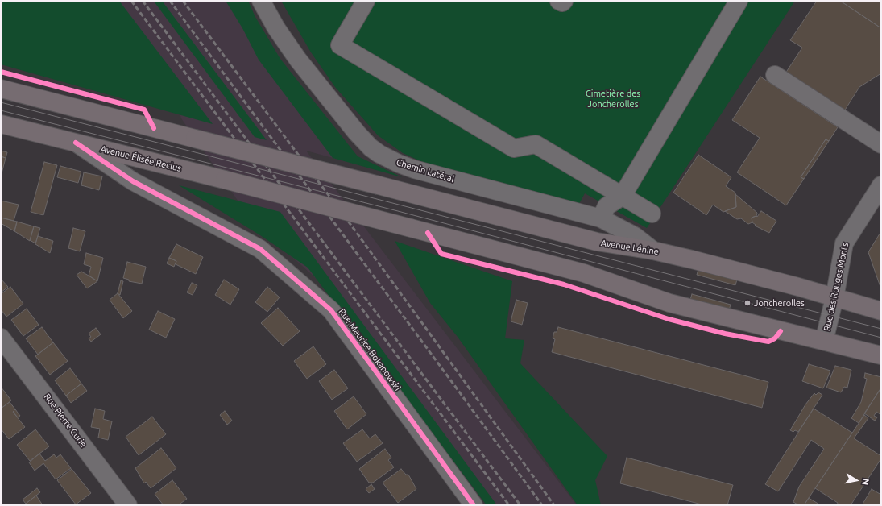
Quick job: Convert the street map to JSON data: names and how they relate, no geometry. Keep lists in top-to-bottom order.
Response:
{
  "streets": {
    "main road": ["Avenue Élisée Reclus", "Avenue Lénine"],
    "street": [
      "Chemin Latéral",
      "Rue des Rouges Monts",
      "Rue Maurice Bokanowski",
      "Rue Pierre Curie"
    ]
  },
  "crossings": [
    ["Avenue Élisée Reclus", "Rue des Rouges Monts"],
    ["Avenue Élisée Reclus", "Rue Maurice Bokanowski"],
    ["Chemin Latéral", "Avenue Lénine"],
    ["Avenue Lénine", "Rue des Rouges Monts"]
  ],
  "parks": ["Cimetière des Joncherolles"],
  "places": ["Joncherolles"],
  "north": "right"
}
